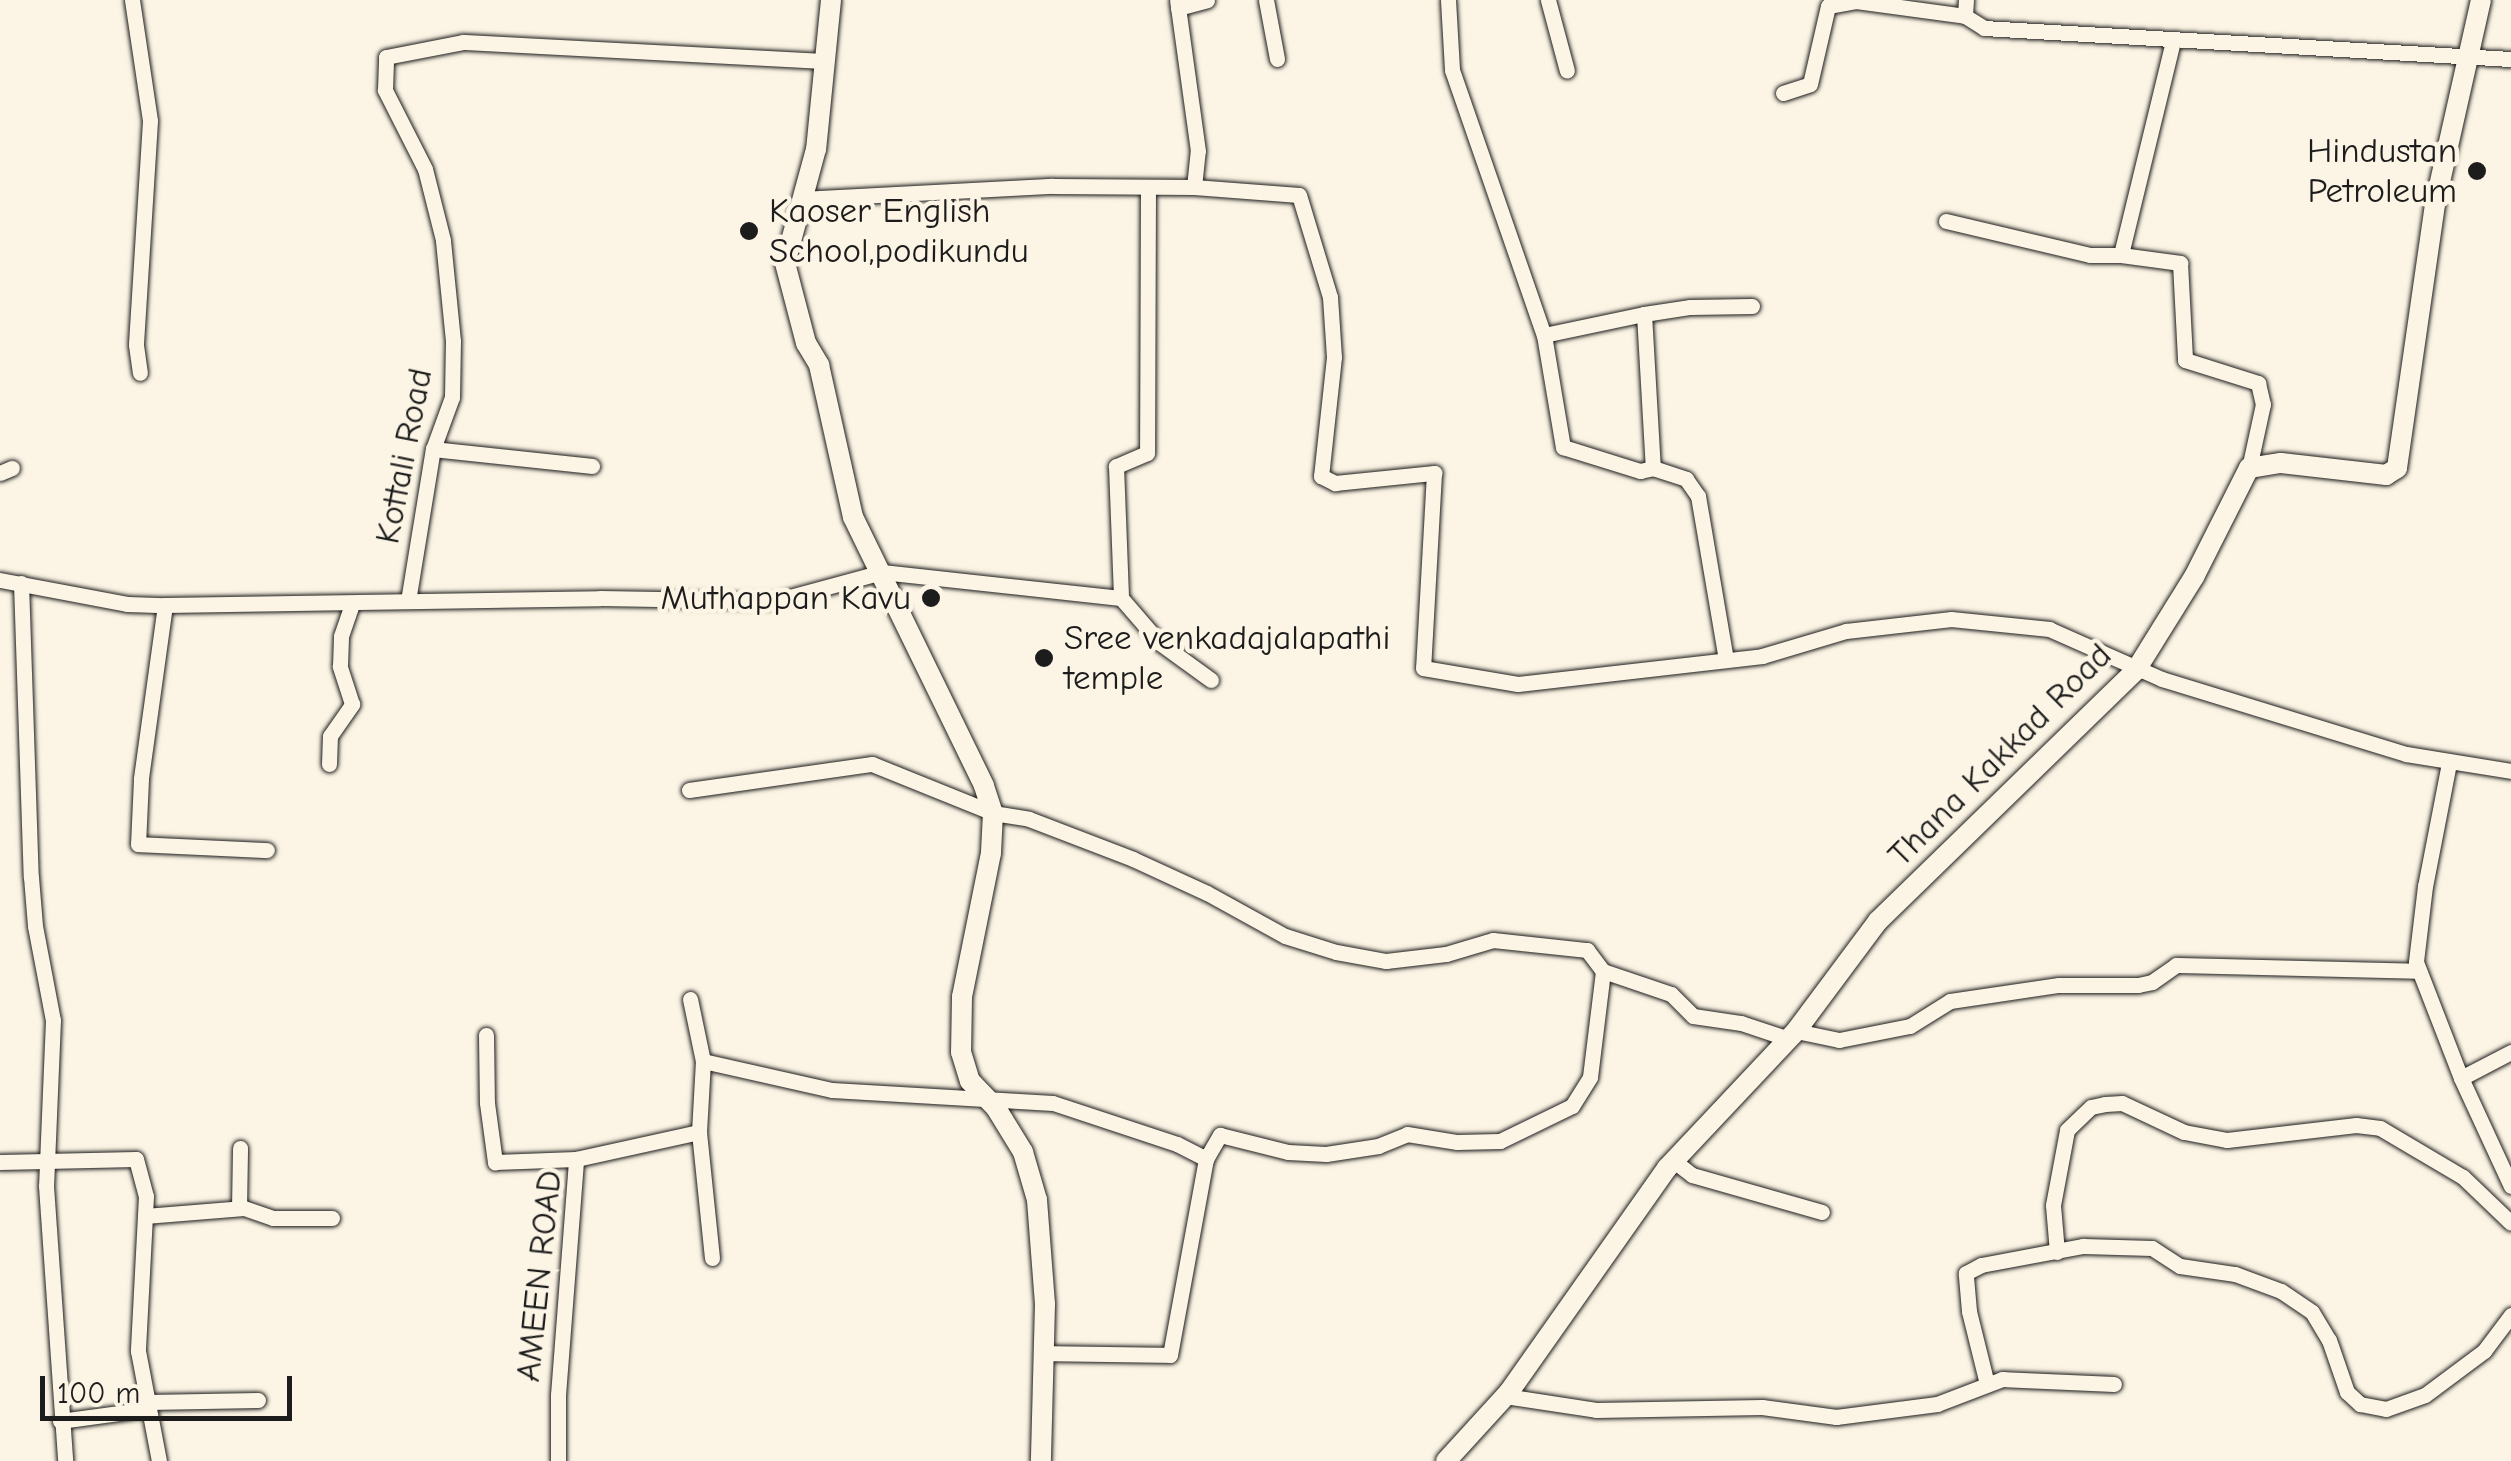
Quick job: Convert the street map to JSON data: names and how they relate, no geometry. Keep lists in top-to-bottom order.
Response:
{
  "streets": {
    "main road": ["Thana Kakkad Road"],
    "street": ["Kottali Road", "AMEEN ROAD"]
  },
  "places": [
    "Hindustan Petroleum",
    "Kaoser English School,podikundu",
    "Muthappan Kavu",
    "Sree venkadajalapathi temple"
  ],
  "scale_bar": "100 m"
}
